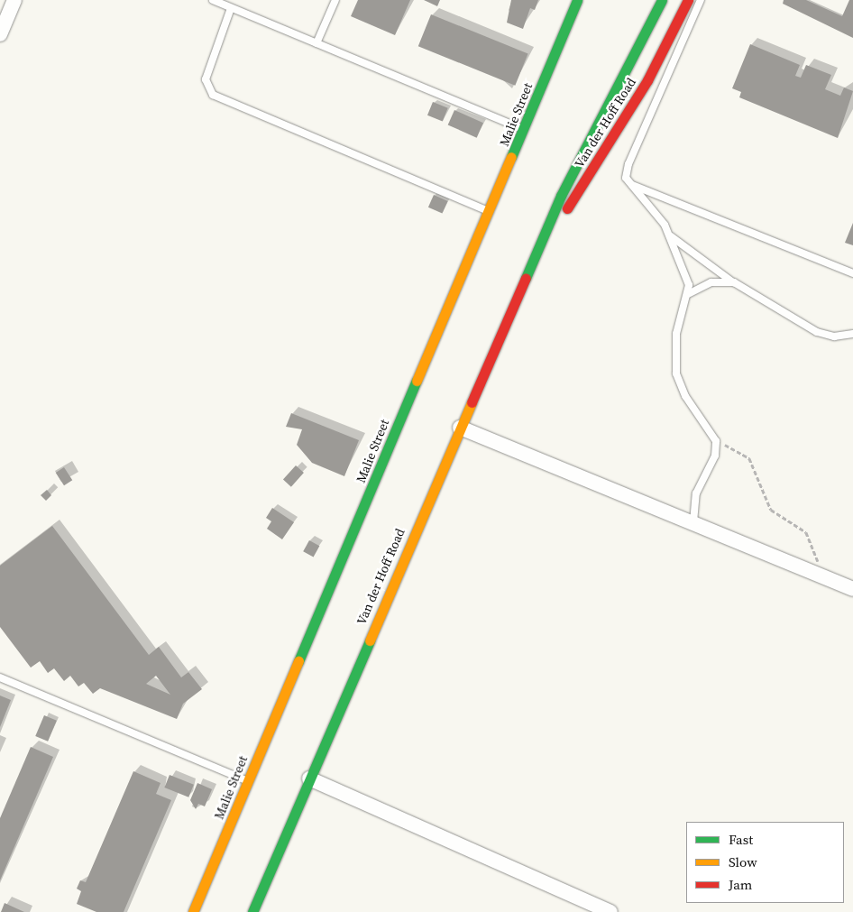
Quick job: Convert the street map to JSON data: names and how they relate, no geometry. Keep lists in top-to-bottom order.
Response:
{
  "streets": {
    "main road": ["Malie Street", "Van der Hoff Road"]
  },
  "legend": ["Fast", "Slow", "Jam"]
}
